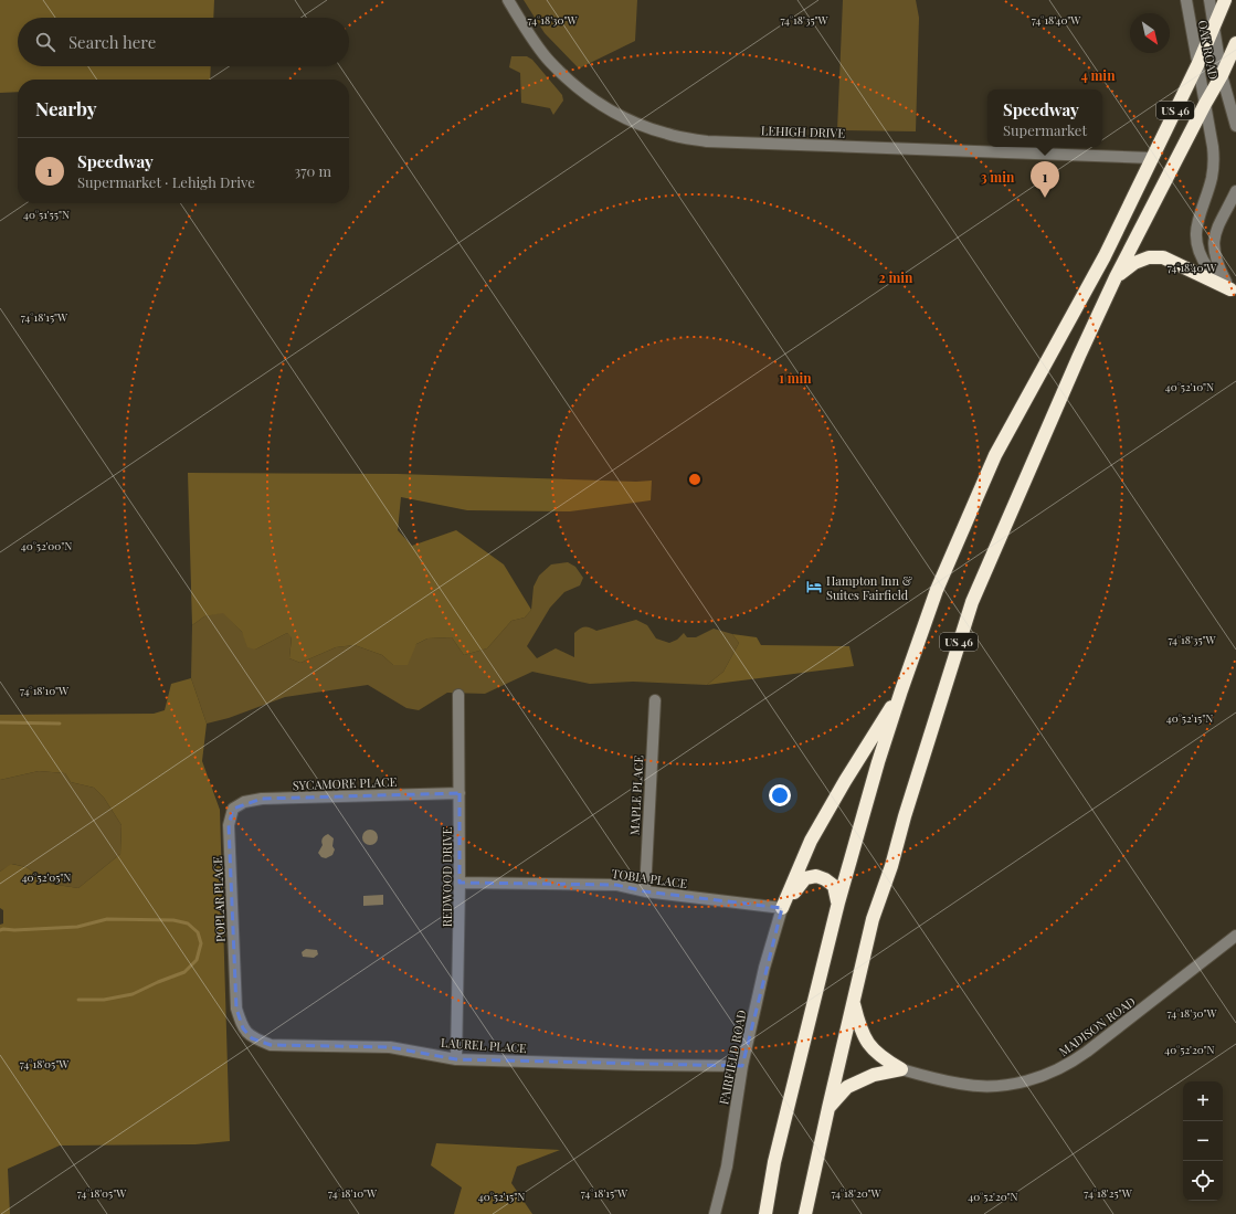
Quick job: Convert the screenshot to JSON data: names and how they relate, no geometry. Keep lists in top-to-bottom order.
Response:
{
  "streets": {
    "highway": ["US 46"],
    "street": [
      "OAK ROAD",
      "LEHIGH DRIVE",
      "SYCAMORE PLACE",
      "MAPLE PLACE",
      "REDWOOD DRIVE",
      "TOBIA PLACE",
      "POPLAR PLACE",
      "MADISON ROAD",
      "LAUREL PLACE",
      "FAIRFIELD ROAD"
    ]
  },
  "crossings": [
    ["OAK ROAD", "US 46"],
    ["US 46", "LEHIGH DRIVE"],
    ["SYCAMORE PLACE", "REDWOOD DRIVE"],
    ["SYCAMORE PLACE", "POPLAR PLACE"],
    ["MAPLE PLACE", "TOBIA PLACE"],
    ["REDWOOD DRIVE", "TOBIA PLACE"],
    ["REDWOOD DRIVE", "LAUREL PLACE"],
    ["TOBIA PLACE", "FAIRFIELD ROAD"],
    ["POPLAR PLACE", "LAUREL PLACE"],
    ["LAUREL PLACE", "FAIRFIELD ROAD"]
  ],
  "places": {
    "hotel": ["Hampton Inn & Suites Fairfield"]
  },
  "north": "bottom right",
  "page": {
    "search": "Search here",
    "heading": "Nearby",
    "popup": ["Speedway", "Supermarket"],
    "list": [
      {
        "mark": "1",
        "name": "Speedway",
        "note": "Supermarket · Lehigh Drive",
        "value": "370 m"
      }
    ],
    "pins": "1",
    "map_buttons": ["+", "−"]
  },
  "coordinates": [
    "74°18'30\"W",
    "74°18'35\"W",
    "74°18'40\"W",
    "40°51'55\"N",
    "74°18'15\"W",
    "40°52'10\"N",
    "40°52'00\"N",
    "74°18'10\"W",
    "40°52'15\"N",
    "40°52'05\"N",
    "40°52'20\"N",
    "74°18'05\"W",
    "74°18'20\"W",
    "74°18'25\"W"
  ],
  "rings": [
    "4 min",
    "3 min",
    "2 min",
    "1 min"
  ]
}
